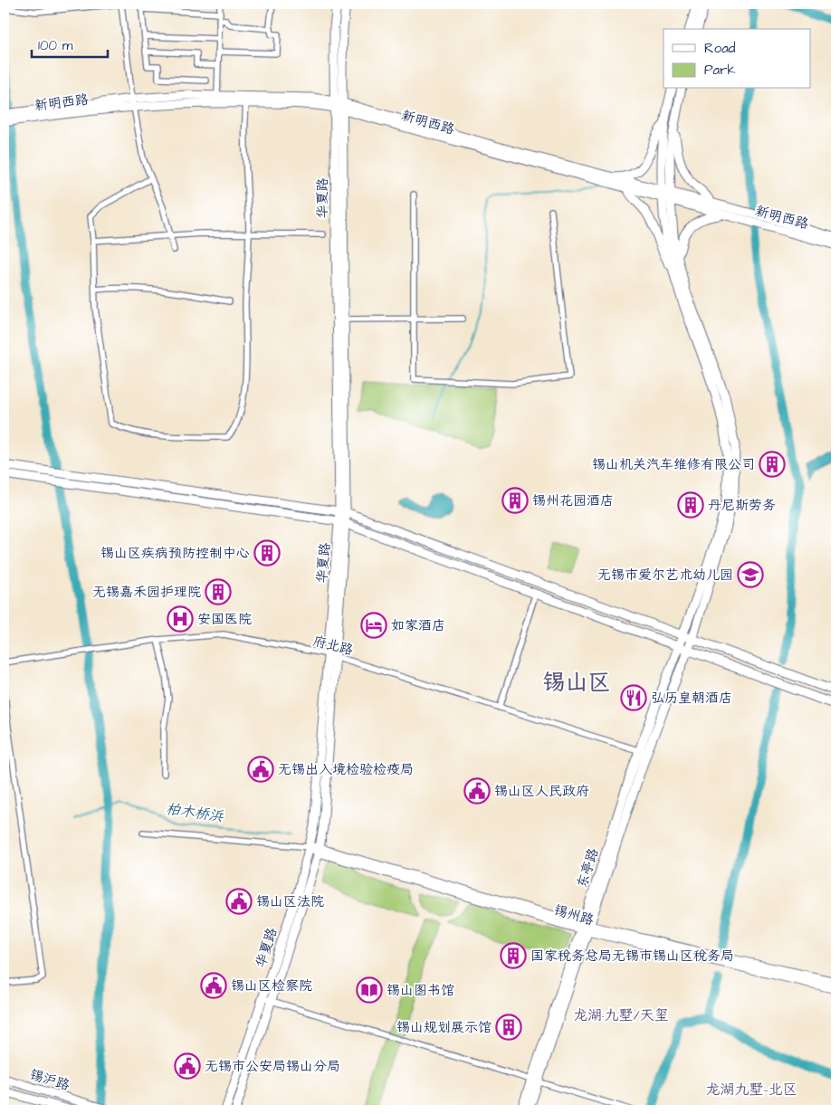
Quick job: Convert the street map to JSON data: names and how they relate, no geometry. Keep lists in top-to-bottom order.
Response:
{
  "streets": {
    "street": [
      "新明西路",
      "华夏路",
      "府北路",
      "东亭路",
      "锡州路",
      "锡沪路"
    ]
  },
  "crossings": [
    ["新明西路", "华夏路"],
    ["华夏路", "府北路"],
    ["华夏路", "锡州路"],
    ["府北路", "东亭路"],
    ["东亭路", "锡州路"]
  ],
  "districts": ["锡山区", "龙湖·九墅/天玺", "龙湖九墅-北区"],
  "water": ["柏木桥浜"],
  "places": {
    "building": [
      "锡山机关汽车维修有限公司",
      "锡州花园酒店",
      "丹尼斯劳务",
      "锡山区疾病预防控制中心",
      "无锡嘉禾园护理院",
      "国家税务总局无锡市锡山区税务局",
      "锡山规划展示馆"
    ],
    "school or university": ["无锡市爱尔艺术幼儿园"],
    "hospital": ["安国医院"],
    "hotel": ["如家酒店"],
    "restaurant": ["弘历皇朝酒店"],
    "public building": [
      "无锡出入境检验检疫局",
      "锡山区人民政府",
      "锡山区法院",
      "锡山区检察院",
      "无锡市公安局锡山分局"
    ],
    "library": ["锡山图书馆"]
  },
  "legend": ["Road", "Park"],
  "scale_bar": "100 m"
}
